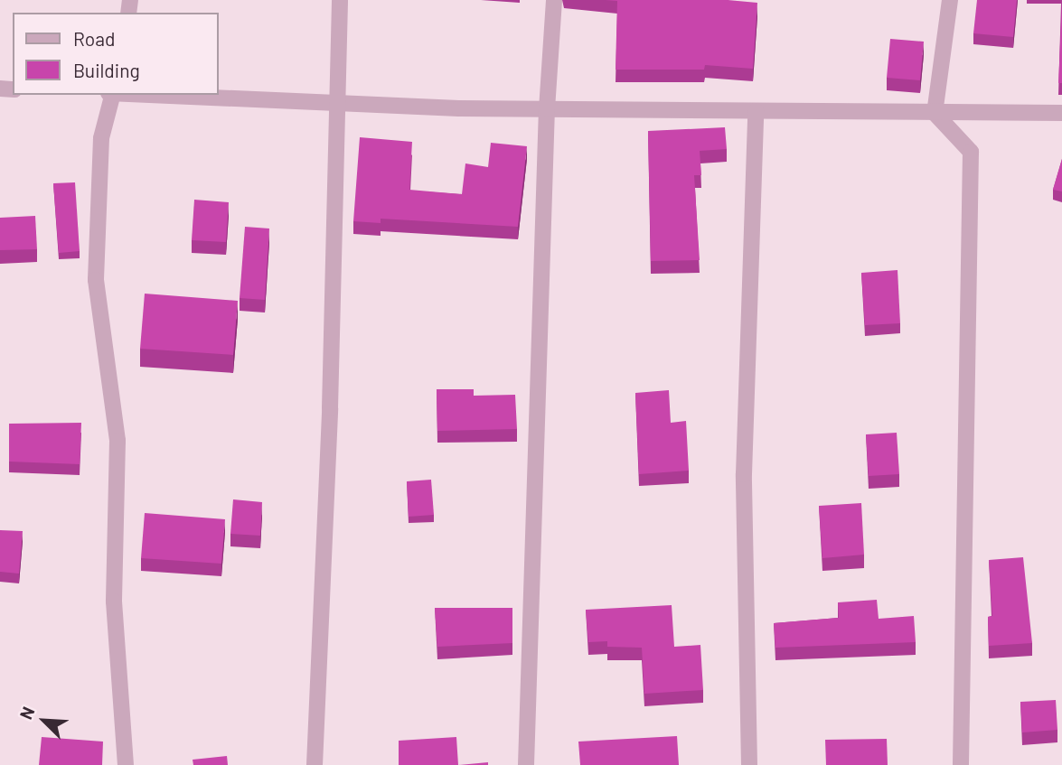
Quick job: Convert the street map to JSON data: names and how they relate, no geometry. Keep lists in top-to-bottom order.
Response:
{
  "legend": ["Road", "Building"],
  "north": "top left"
}
